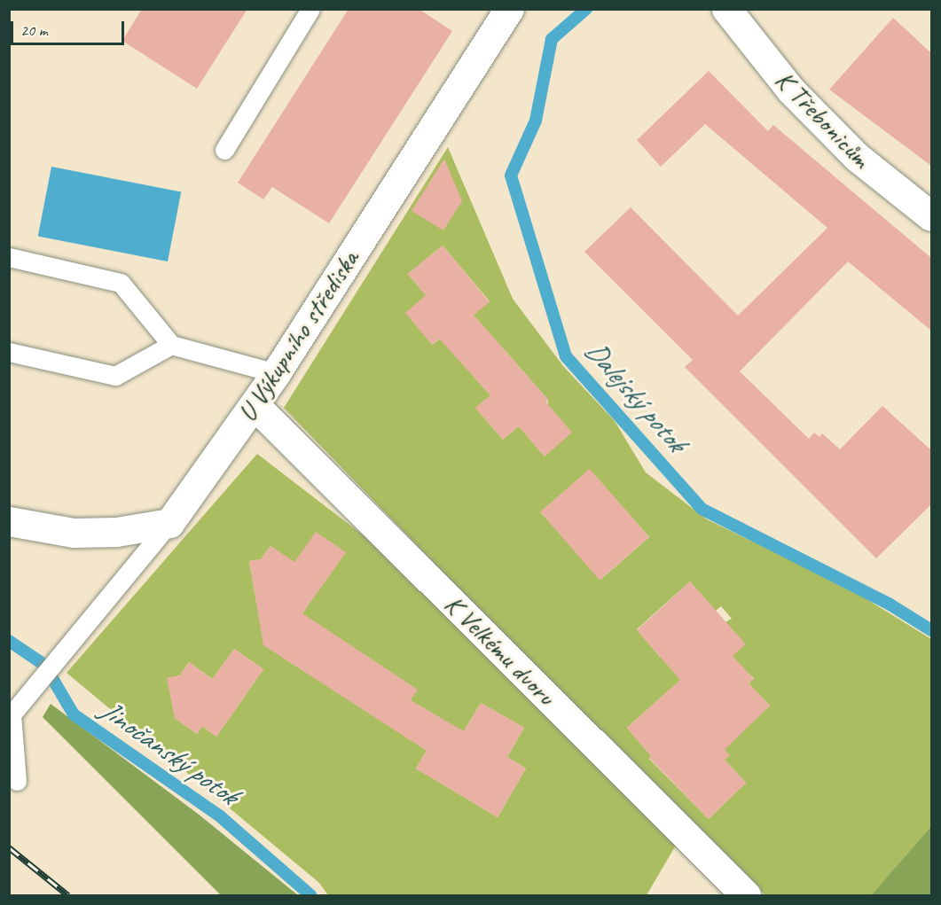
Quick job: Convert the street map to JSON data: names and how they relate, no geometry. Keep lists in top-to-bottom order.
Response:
{
  "streets": {
    "street": ["K Třebonicům", "U Výkupního střediska", "K Velkému dvoru"]
  },
  "crossings": [
    ["U Výkupního střediska", "K Velkému dvoru"]
  ],
  "water": ["Dalejský potok", "Jinočanský potok"],
  "scale_bar": "20 m"
}
